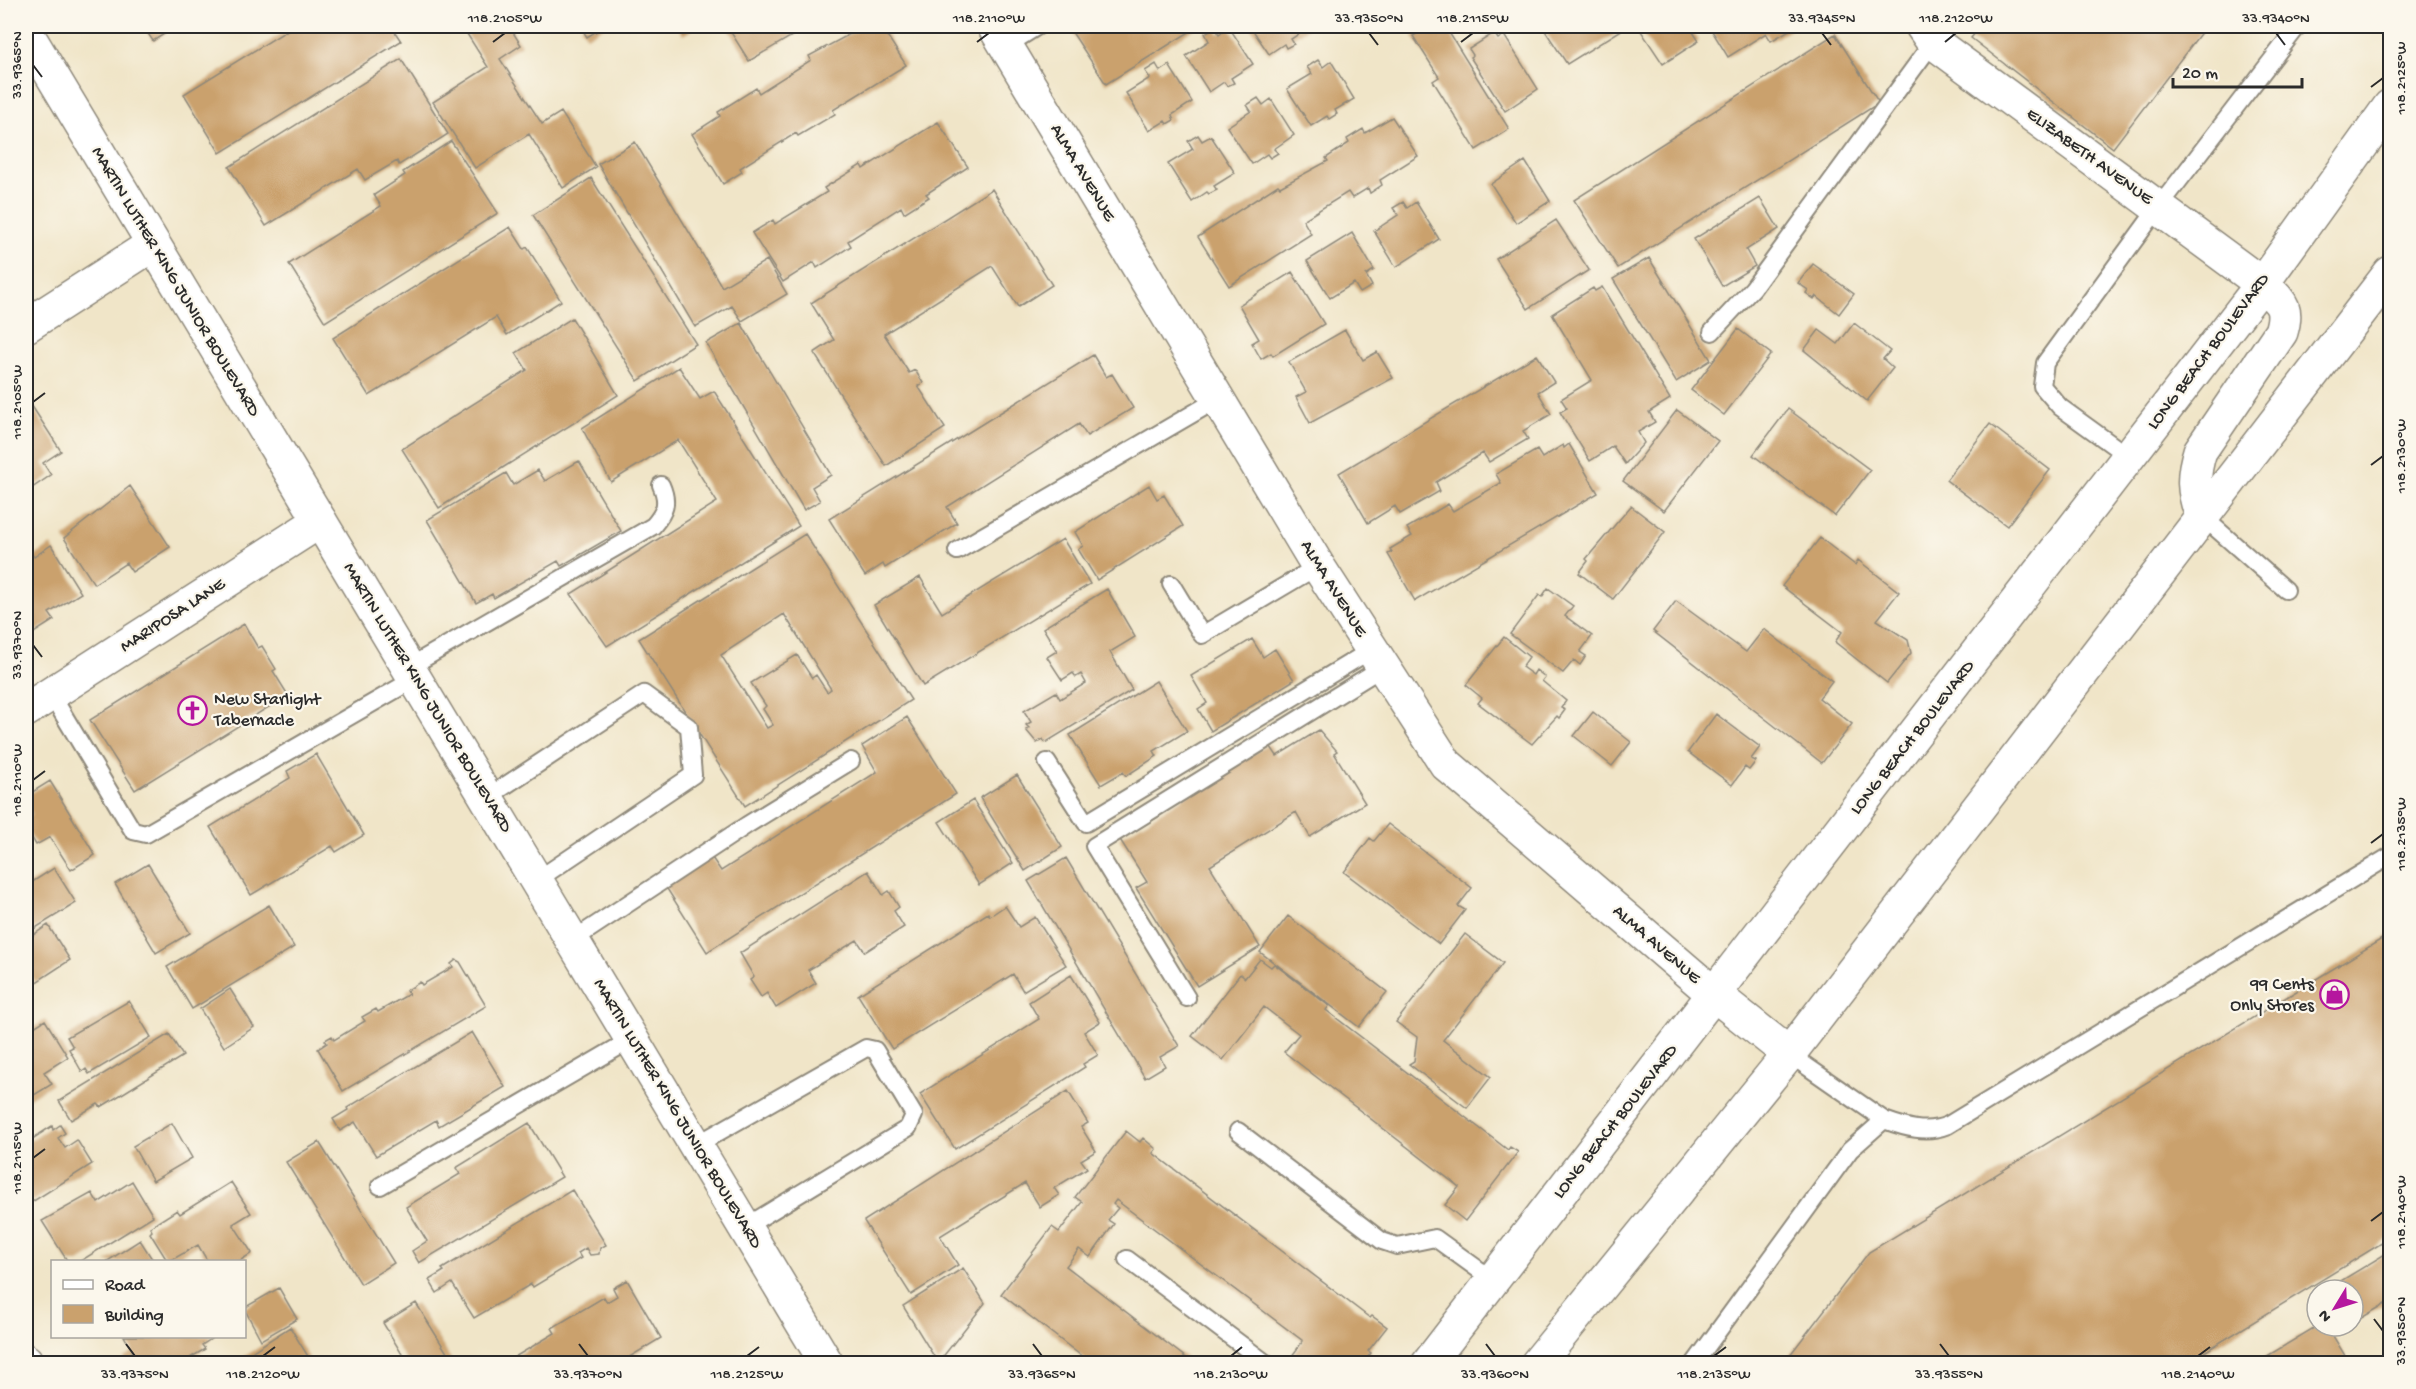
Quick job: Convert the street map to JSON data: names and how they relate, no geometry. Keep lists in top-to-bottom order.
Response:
{
  "streets": {
    "main road": [
      "ELIZABETH AVENUE",
      "ALMA AVENUE",
      "MARTIN LUTHER KING JUNIOR BOULEVARD",
      "LONG BEACH BOULEVARD",
      "MARIPOSA LANE"
    ]
  },
  "crossings": [
    ["ELIZABETH AVENUE", "LONG BEACH BOULEVARD"],
    ["ALMA AVENUE", "LONG BEACH BOULEVARD"],
    ["MARTIN LUTHER KING JUNIOR BOULEVARD", "MARIPOSA LANE"]
  ],
  "places": {
    "church": ["New Starlight Tabernacle"],
    "shop": ["99 Cents Only Stores"]
  },
  "legend": ["Road", "Building"],
  "scale_bar": "20 m",
  "north": "bottom left",
  "coordinates": [
    "118.2105°W",
    "118.2110°W",
    "33.9350°N",
    "118.2115°W",
    "33.9345°N",
    "118.2120°W",
    "33.9340°N",
    "33.9365°N",
    "118.2125°W",
    "118.2130°W",
    "33.9370°N",
    "118.2135°W",
    "118.2140°W",
    "33.9375°N",
    "33.9360°N",
    "33.9355°N"
  ]
}
